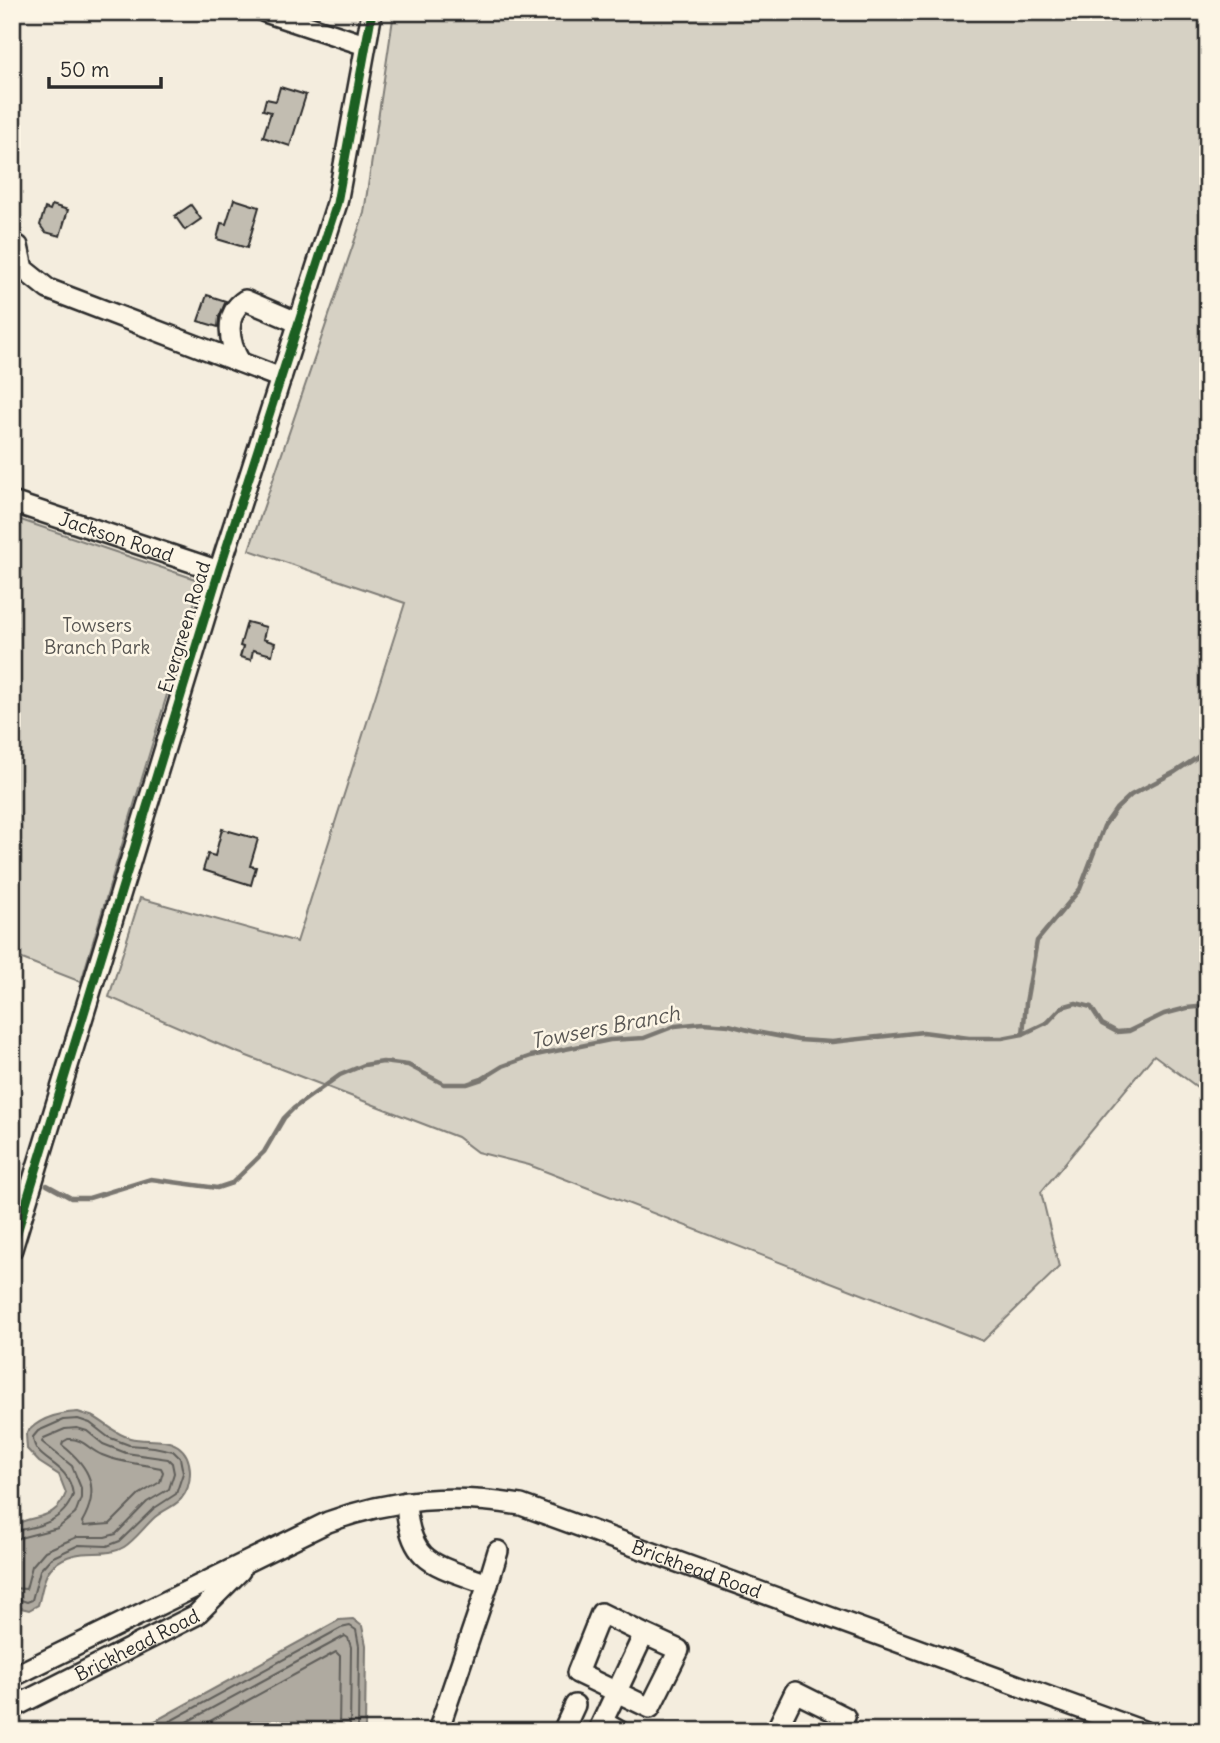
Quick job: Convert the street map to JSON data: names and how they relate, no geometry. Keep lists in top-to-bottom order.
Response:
{
  "streets": {
    "street": ["Jackson Road", "Evergreen Road", "Brickhead Road"]
  },
  "crossings": [
    ["Jackson Road", "Evergreen Road"]
  ],
  "water": ["Towsers Branch"],
  "parks": ["Towsers Branch Park"],
  "scale_bar": "50 m"
}
